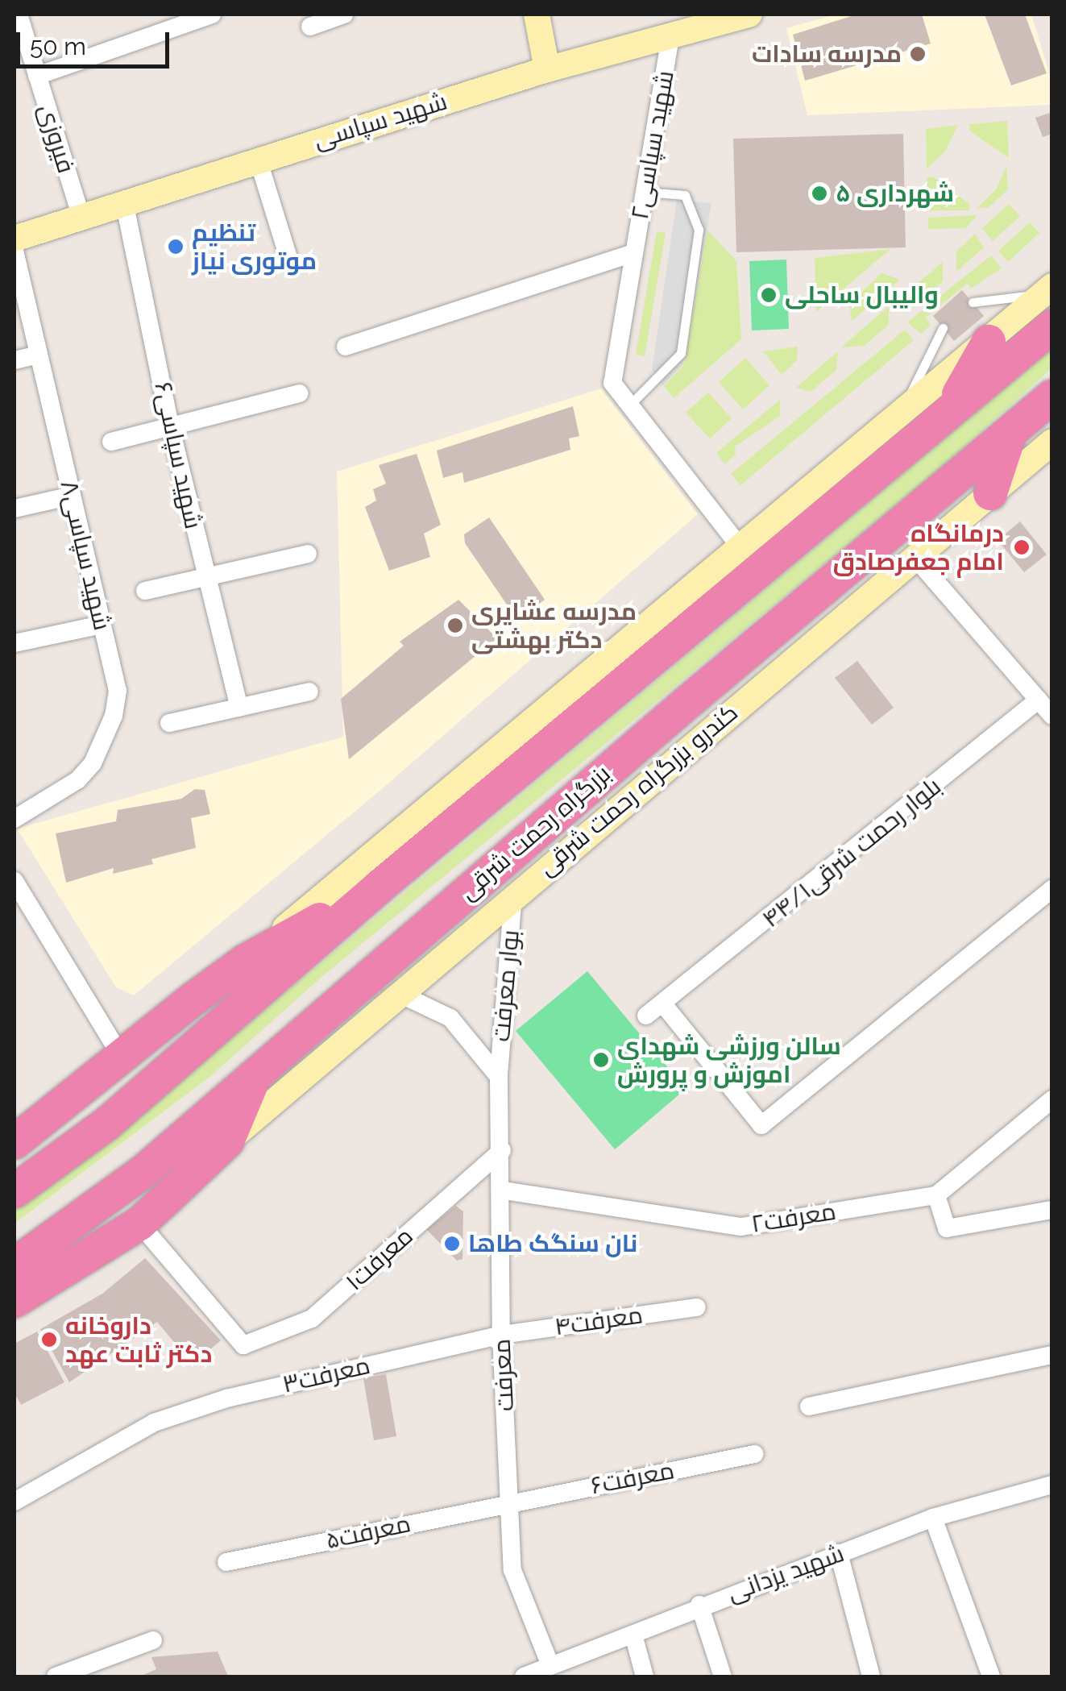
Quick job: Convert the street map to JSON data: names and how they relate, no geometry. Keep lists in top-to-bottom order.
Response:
{
  "streets": {
    "highway": ["بزرگراه رحمت شرقی"],
    "main road": ["شهید سپاسی", "کندرو بزرگراه رحمت شرقی"],
    "street": [
      "فیروزی",
      "شهید سپاسی۲",
      "شهید سپاسی۶",
      "شهید سپاسی۸",
      "بلوار رحمت شرقی۴۴/۱",
      "بوار معرفت",
      "معرفت۲",
      "معرفت۱",
      "معرفت۴",
      "معرفت۳",
      "معرفت",
      "معرفت۶",
      "معرفت۵",
      "شهید یزدانی"
    ]
  },
  "crossings": [
    ["شهید سپاسی", "فیروزی"],
    ["شهید سپاسی", "شهید سپاسی۲"],
    ["شهید سپاسی", "شهید سپاسی۶"],
    ["کندرو بزرگراه رحمت شرقی", "بوار معرفت"],
    ["بوار معرفت", "معرفت"],
    ["معرفت۲", "معرفت"],
    ["معرفت۱", "معرفت"],
    ["معرفت۴", "معرفت۳"],
    ["معرفت۴", "معرفت"],
    ["معرفت۳", "معرفت"],
    ["معرفت", "معرفت۶"],
    ["معرفت", "معرفت۵"],
    ["معرفت", "شهید یزدانی"],
    ["معرفت۶", "معرفت۵"]
  ],
  "places": [
    "مدرسه سادات",
    "شهرداری ۵",
    "تنظیم موتوری نیاز",
    "والیبال ساحلی",
    "درمانگاه امام جعفرصادق",
    "مدرسه عشایری دکتر بهشتی",
    "سالن ورزشی شهدای اموزش و پرورش",
    "نان سنگک طاها",
    "داروخانه دکتر ثابت عهد"
  ],
  "scale_bar": "50 m"
}
